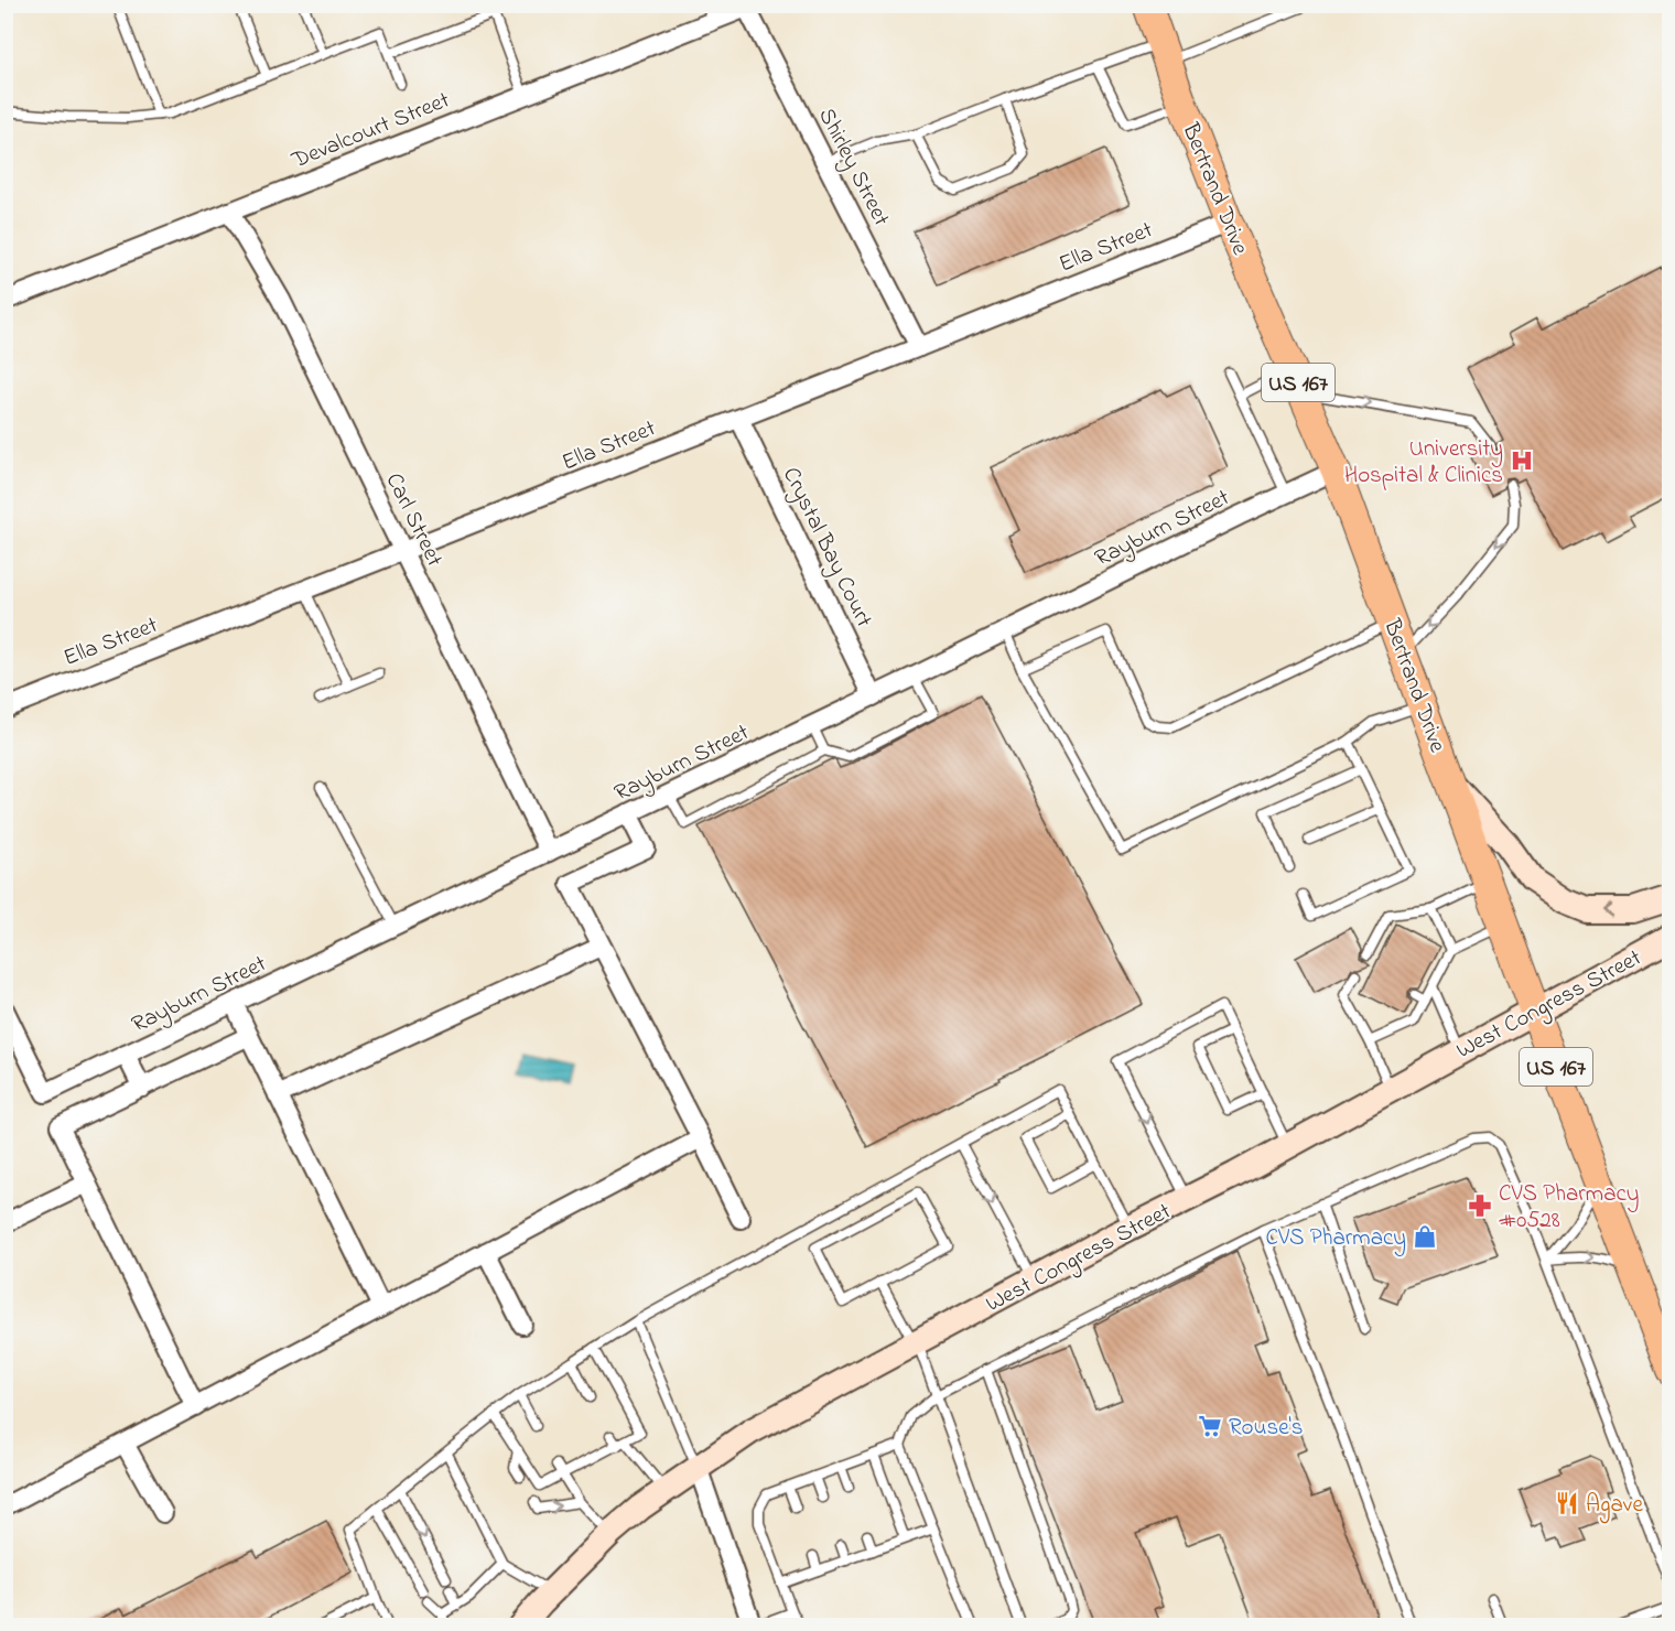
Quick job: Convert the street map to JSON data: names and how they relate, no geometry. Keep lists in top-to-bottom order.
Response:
{
  "streets": {
    "main road": ["Bertrand Drive", "US 167", "West Congress Street"],
    "street": [
      "Devalcourt Street",
      "Shirley Street",
      "Ella Street",
      "Carl Street",
      "Rayburn Street",
      "Crystal Bay Court"
    ]
  },
  "crossings": [
    ["Devalcourt Street", "Shirley Street"],
    ["Devalcourt Street", "Carl Street"],
    ["Shirley Street", "Ella Street"],
    ["Bertrand Drive", "Ella Street"],
    ["Bertrand Drive", "Rayburn Street"],
    ["Bertrand Drive", "West Congress Street"],
    ["Ella Street", "Carl Street"],
    ["Ella Street", "Crystal Bay Court"],
    ["Carl Street", "Rayburn Street"],
    ["Rayburn Street", "Crystal Bay Court"]
  ],
  "places": {
    "hospital": ["University Hospital & Clinics"],
    "pharmacy": ["CVS Pharmacy #0528"],
    "shop": ["CVS Pharmacy"],
    "supermarket": ["Rouse's"],
    "restaurant": ["Agave"]
  }
}
